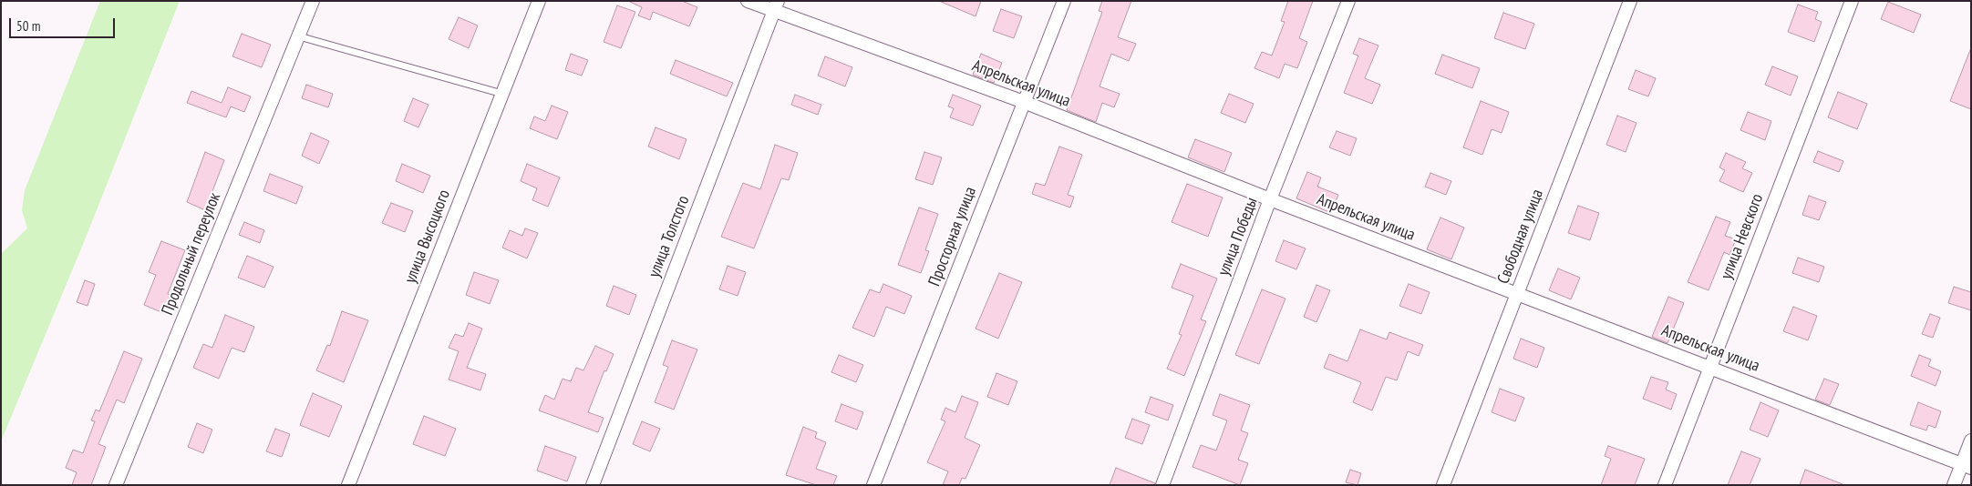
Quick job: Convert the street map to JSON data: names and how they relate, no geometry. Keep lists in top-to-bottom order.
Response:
{
  "streets": {
    "street": [
      "Апрельская улица",
      "улица Высоцкого",
      "улица Толстого",
      "Просторная улица",
      "улица Победы",
      "Свободная улица",
      "улица Невского",
      "Продольный переулок"
    ]
  },
  "crossings": [
    ["Апрельская улица", "улица Толстого"],
    ["Апрельская улица", "Просторная улица"],
    ["Апрельская улица", "улица Победы"],
    ["Апрельская улица", "Свободная улица"],
    ["Апрельская улица", "улица Невского"]
  ],
  "scale_bar": "50 m"
}
